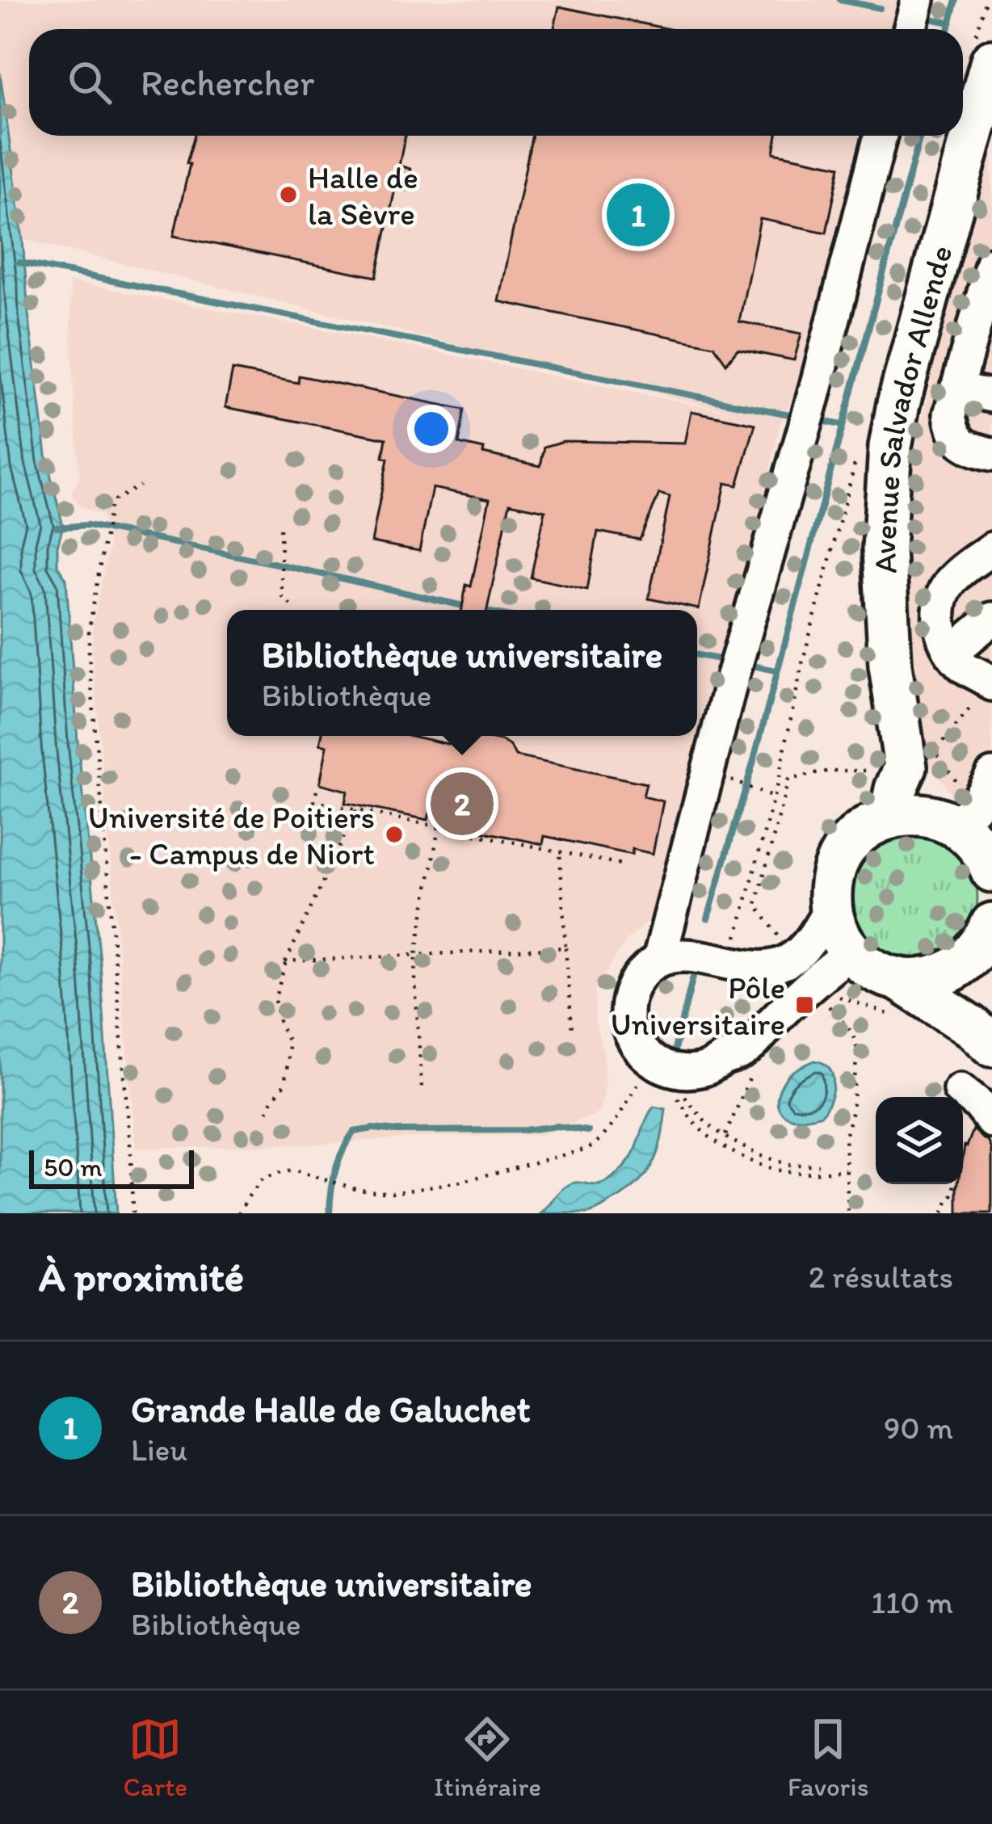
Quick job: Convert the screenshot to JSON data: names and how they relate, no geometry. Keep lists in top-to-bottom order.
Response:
{
  "streets": {
    "main road": ["Avenue Salvador Allende"]
  },
  "places": {
    "other": ["Halle de la Sèvre", "Université de Poitiers - Campus de Niort"],
    "transit": ["Pôle Universitaire"]
  },
  "scale_bar": "50 m",
  "page": {
    "search": "Rechercher",
    "pins": ["1", "2"],
    "popup": ["Bibliothèque universitaire", "Bibliothèque"],
    "scale": "50 m",
    "heading": ["À proximité", "2 résultats"],
    "list": [
      {
        "mark": "1",
        "name": "Grande Halle de Galuchet",
        "note": "Lieu",
        "value": "90 m"
      },
      {
        "mark": "2",
        "name": "Bibliothèque universitaire",
        "note": "Bibliothèque",
        "value": "110 m"
      }
    ],
    "nav": ["Carte", "Itinéraire", "Favoris"]
  }
}
